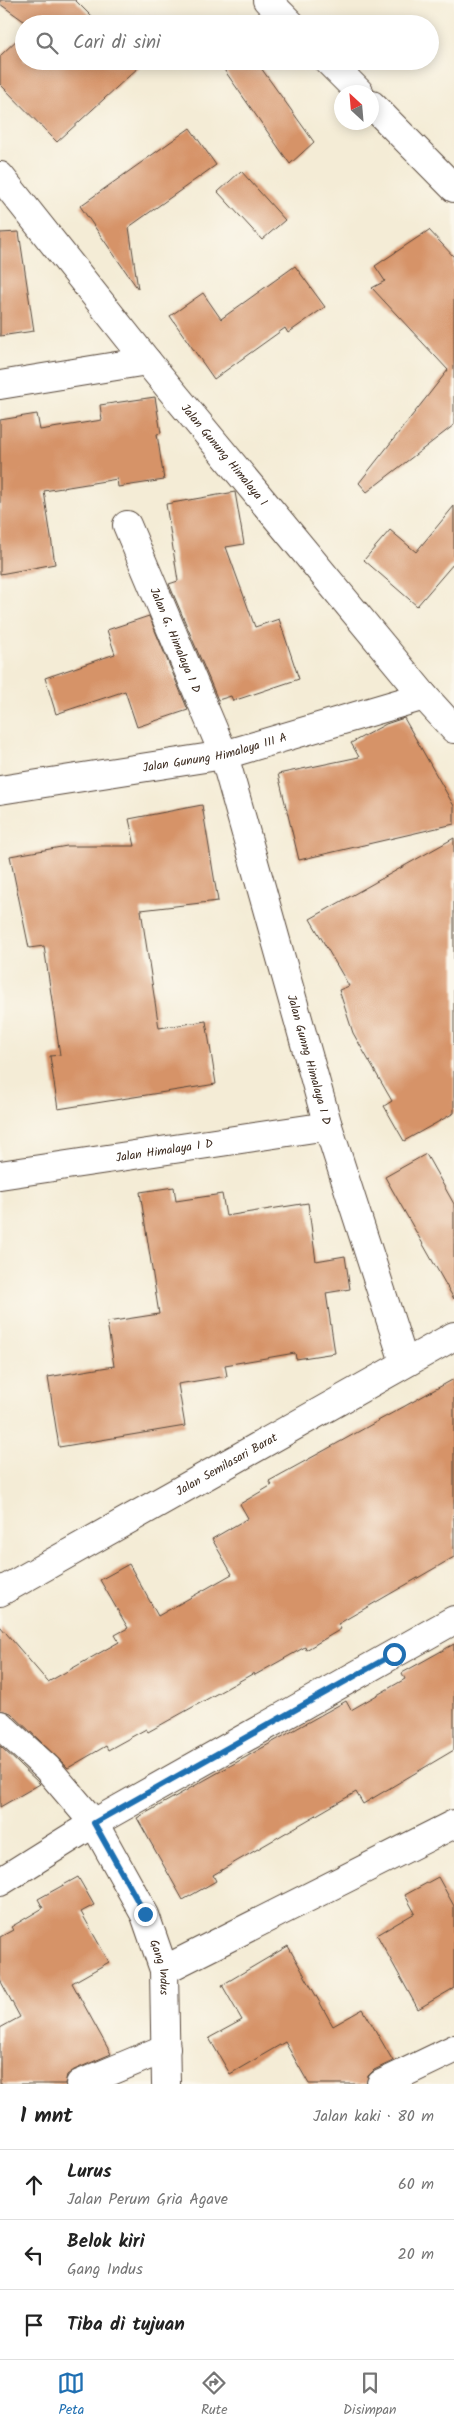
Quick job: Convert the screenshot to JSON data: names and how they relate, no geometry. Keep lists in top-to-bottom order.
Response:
{
  "streets": {
    "street": [
      "Jalan Gunung Himalaya I",
      "Jalan G. Himalaya I D",
      "Jalan Gunung Himalaya III A",
      "Jalan Gunng Himalaya I D",
      "Jalan Himalaya I D",
      "Jalan Semilasari Barat",
      "Gang Indus"
    ]
  },
  "crossings": [
    ["Jalan Gunung Himalaya I", "Jalan Gunung Himalaya III A"],
    ["Jalan G. Himalaya I D", "Jalan Gunung Himalaya III A"],
    ["Jalan G. Himalaya I D", "Jalan Gunng Himalaya I D"],
    ["Jalan Gunung Himalaya III A", "Jalan Gunng Himalaya I D"],
    ["Jalan Gunng Himalaya I D", "Jalan Himalaya I D"],
    ["Jalan Gunng Himalaya I D", "Jalan Semilasari Barat"]
  ],
  "north": "top left",
  "page": {
    "search": "Cari di sini",
    "heading": ["1 mnt", "Jalan kaki · 80 m"],
    "list": [
      ["Lurus", "Jalan Perum Gria Agave", "60 m"],
      ["Belok kiri", "Gang Indus", "20 m"],
      "Tiba di tujuan"
    ],
    "nav": ["Peta", "Rute", "Disimpan"]
  }
}
